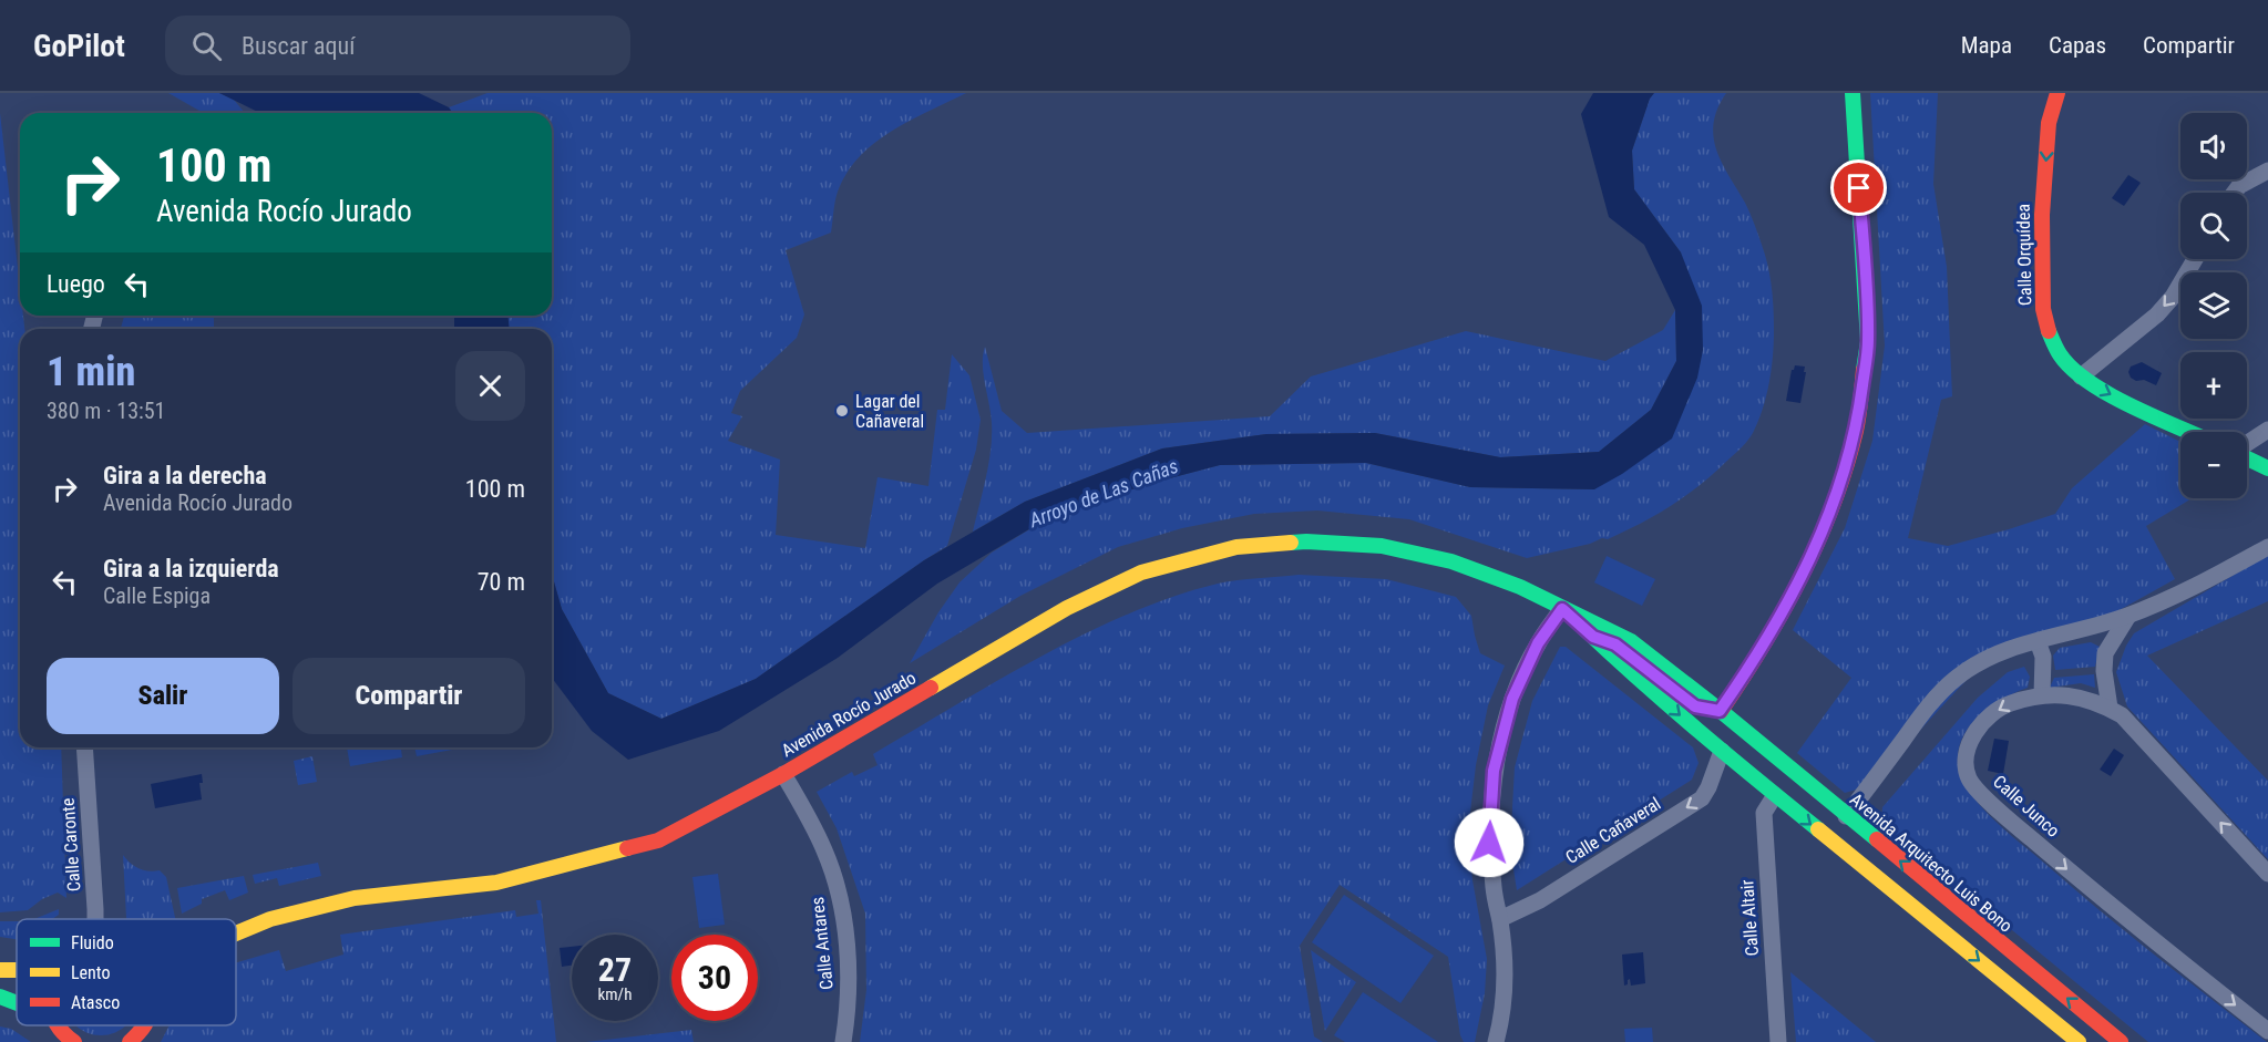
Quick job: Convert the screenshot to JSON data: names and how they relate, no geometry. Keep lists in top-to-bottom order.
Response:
{
  "streets": {
    "main road": ["Calle Orquídea", "Avenida Rocío Jurado", "Avenida Arquitecto Luis Bono"],
    "street": [
      "Calle Junco",
      "Calle Cañaveral",
      "Calle Caronte",
      "Calle Altair",
      "Calle Antares"
    ]
  },
  "crossings": [
    ["Avenida Rocío Jurado", "Calle Cañaveral"],
    ["Avenida Rocío Jurado", "Avenida Arquitecto Luis Bono"],
    ["Avenida Rocío Jurado", "Calle Antares"]
  ],
  "one_way": ["Calle Orquídea", "Calle Cañaveral"],
  "water": ["Arroyo de Las Cañas"],
  "places": ["Lagar del Cañaveral"],
  "legend": ["Fluido", "Lento", "Atasco"],
  "page": {
    "header": "GoPilot",
    "search": "Buscar aquí",
    "nav": ["Mapa", "Capas", "Compartir"],
    "map_buttons": ["+", "−"],
    "turn": ["100 m", "Avenida Rocío Jurado"],
    "then": "Luego",
    "heading": ["1 min", "380 m · 13:51"],
    "list": [
      {
        "name": "Gira a la derecha",
        "note": "Avenida Rocío Jurado",
        "value": "100 m"
      },
      {
        "name": "Gira a la izquierda",
        "note": "Calle Espiga",
        "value": "70 m"
      }
    ],
    "buttons": ["Salir", "Compartir"],
    "speed": "27 km/h",
    "limit": "30"
  }
}
